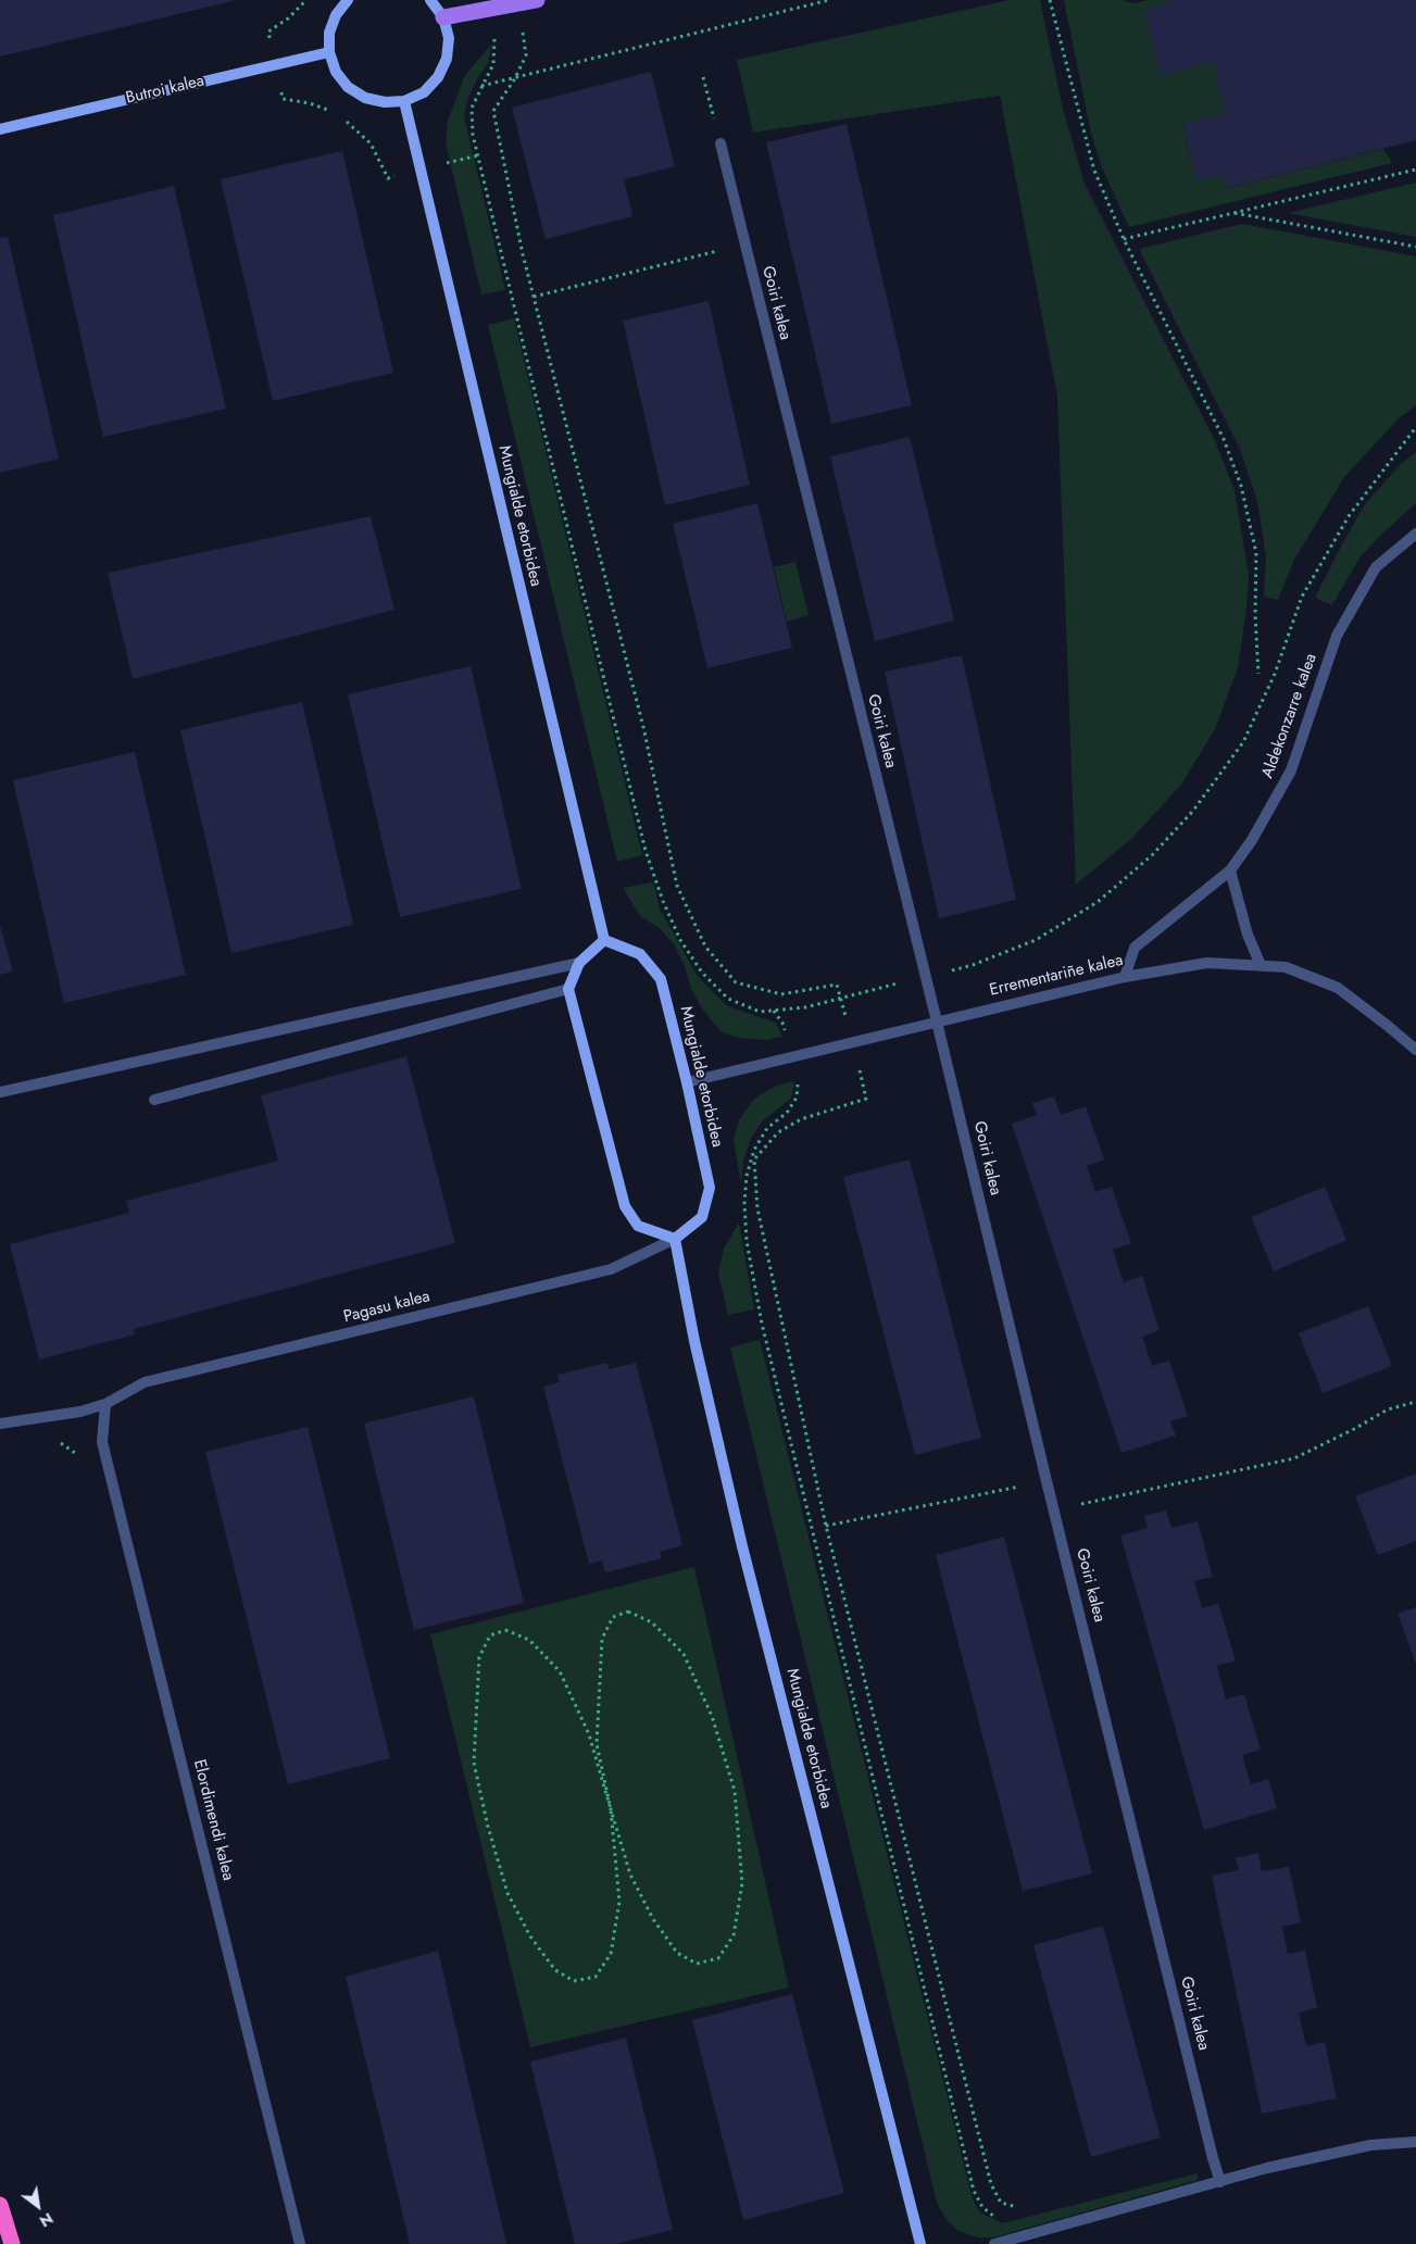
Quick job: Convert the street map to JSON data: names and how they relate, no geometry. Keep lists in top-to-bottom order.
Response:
{
  "streets": {
    "street": [
      "Butroi kalea",
      "Goiri kalea",
      "Mungialde etorbidea",
      "Aldekonzarre kalea",
      "Errementariñe kalea",
      "Pagasu kalea",
      "Elordimendi kalea"
    ]
  },
  "crossings": [
    ["Goiri kalea", "Errementariñe kalea"],
    ["Mungialde etorbidea", "Errementariñe kalea"],
    ["Mungialde etorbidea", "Pagasu kalea"],
    ["Aldekonzarre kalea", "Errementariñe kalea"],
    ["Pagasu kalea", "Elordimendi kalea"]
  ],
  "north": "bottom right"
}
